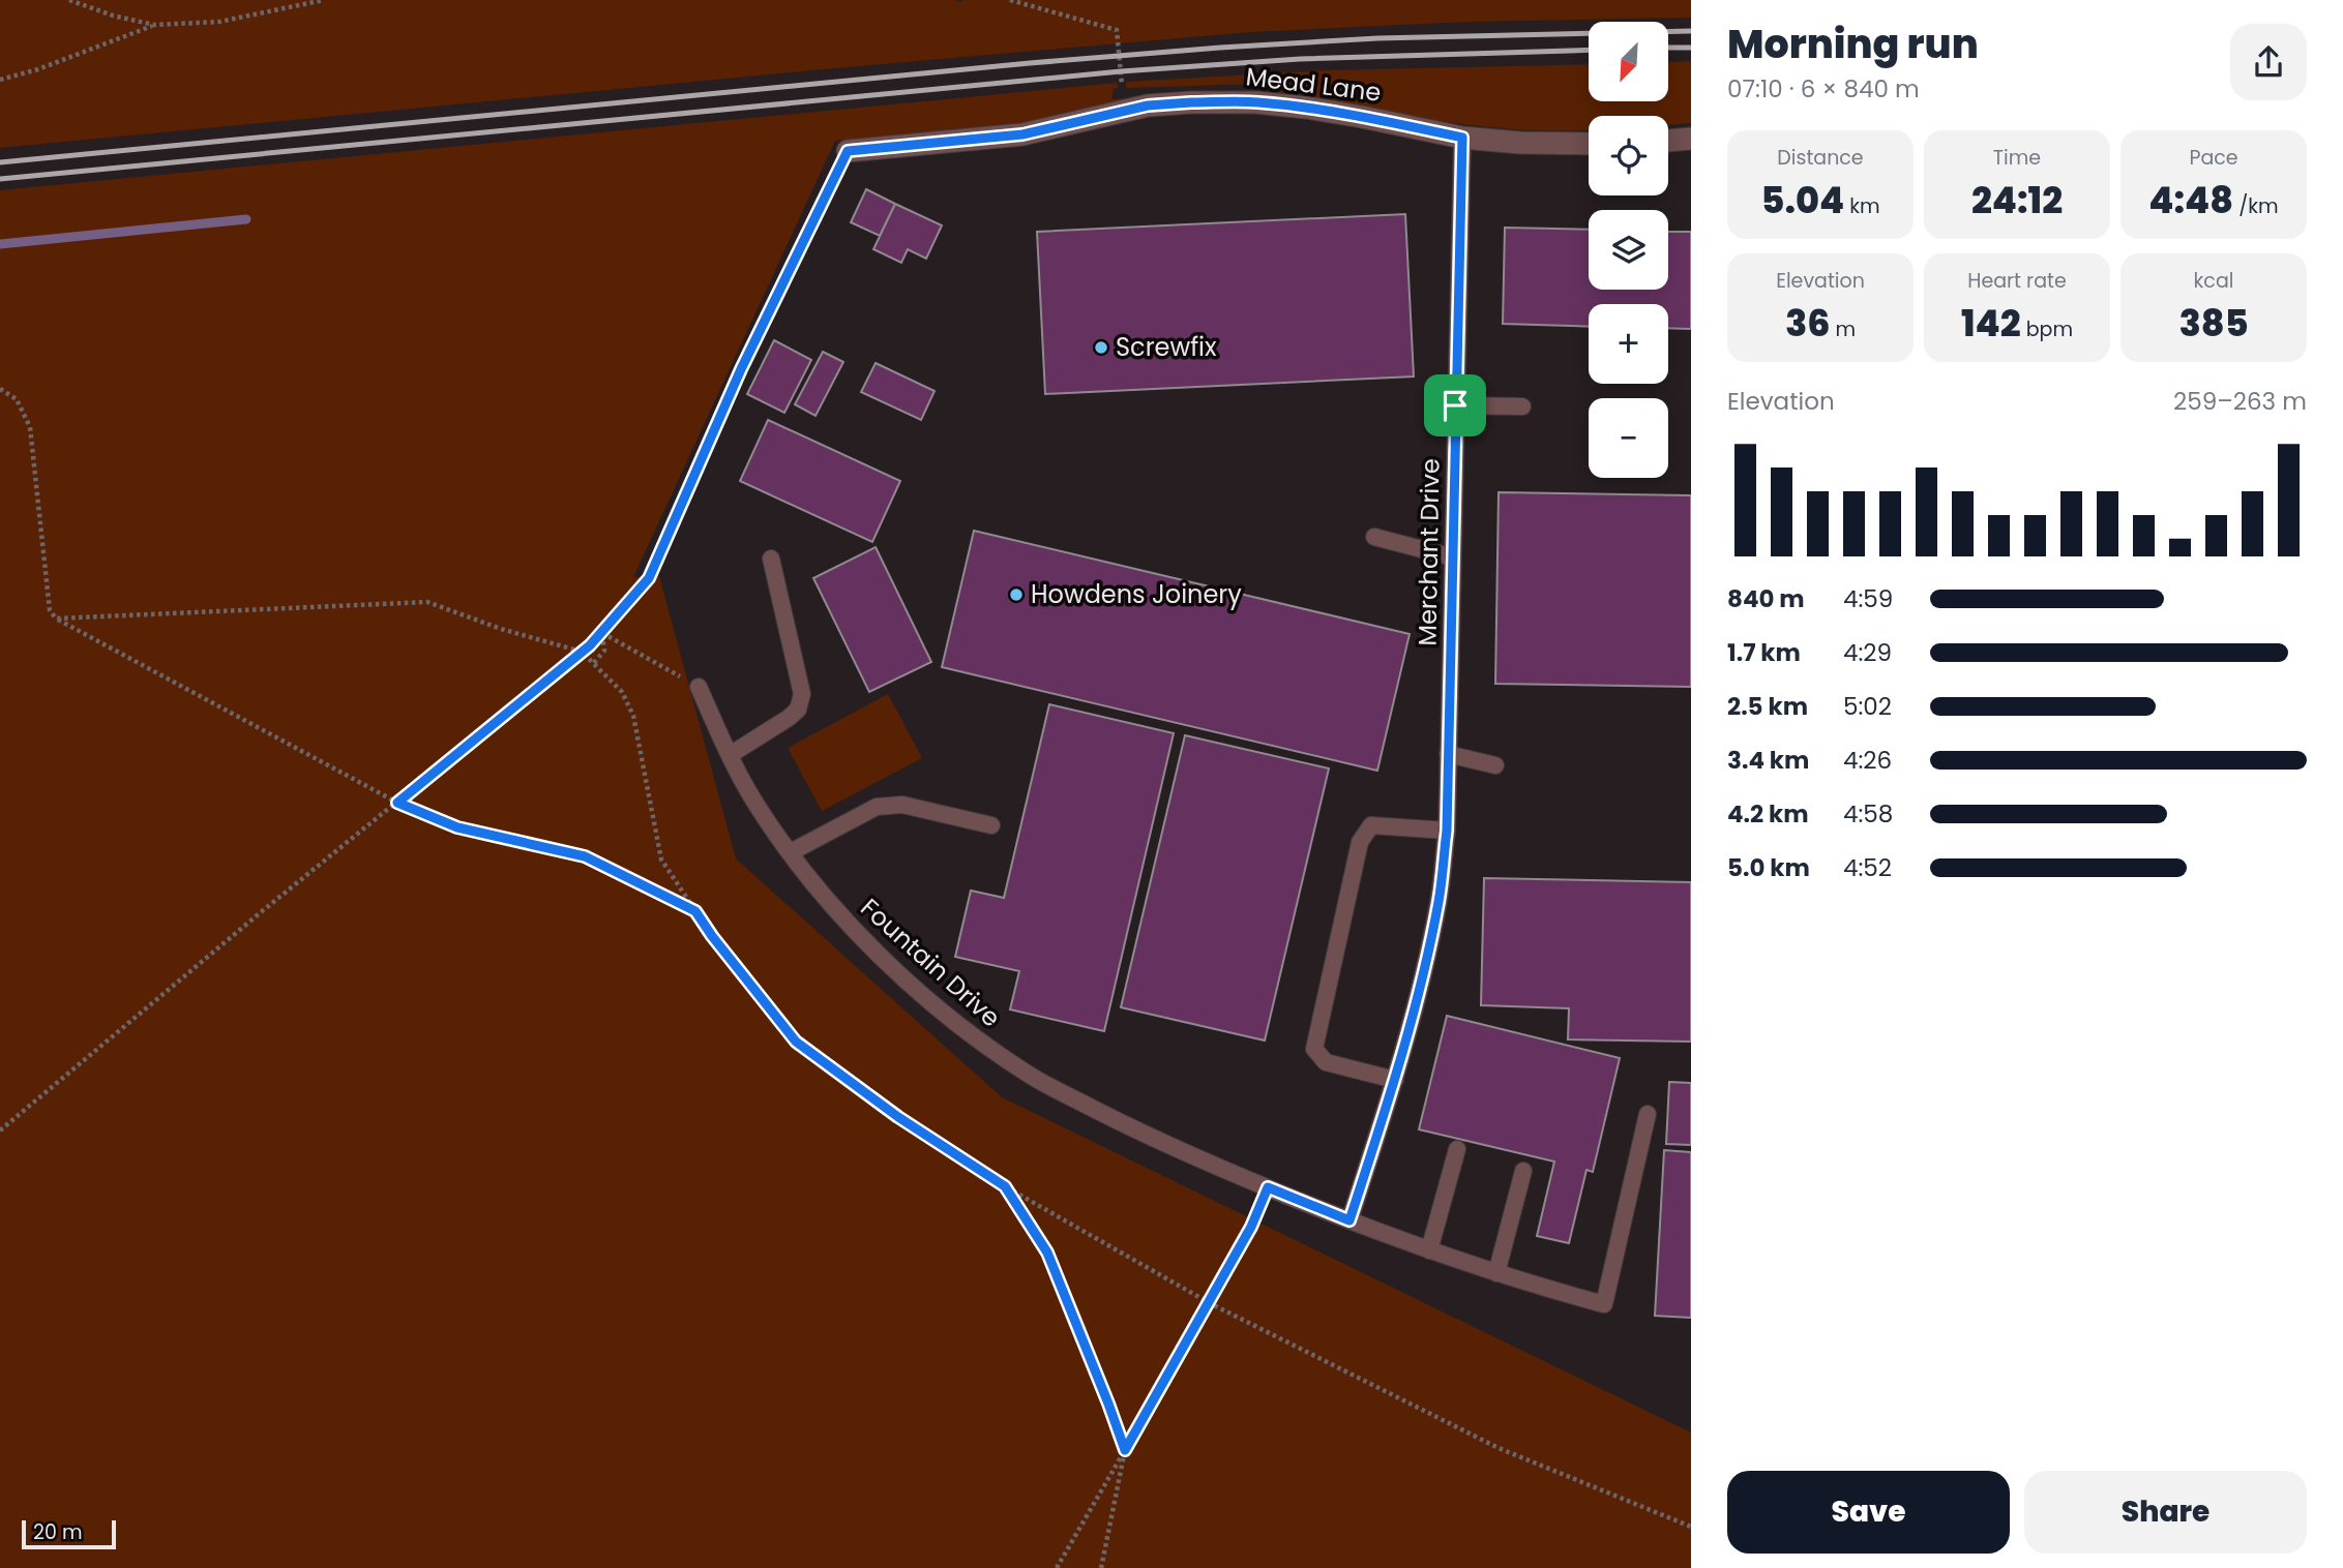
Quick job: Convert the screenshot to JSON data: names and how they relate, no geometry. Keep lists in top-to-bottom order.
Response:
{
  "streets": {
    "street": ["Mead Lane"],
    "lane": ["Merchant Drive", "Fountain Drive"]
  },
  "crossings": [
    ["Mead Lane", "Merchant Drive"]
  ],
  "places": ["Screwfix", "Howdens Joinery"],
  "scale_bar": "20 m",
  "north": "bottom left",
  "page": {
    "heading": ["Morning run", "07:10 · 6 × 840 m"],
    "map_buttons": ["+", "−"],
    "stats": [
      ["Distance", "5.04 km"],
      ["Time", "24:12"],
      ["Pace", "4:48 /km"],
      ["Elevation", "36 m"],
      ["Heart rate", "142 bpm"],
      ["kcal", "385"]
    ],
    "chart": ["Elevation", "259–263 m"],
    "list": [
      {
        "name": "840 m",
        "note": "4:59"
      },
      {
        "name": "1.7 km",
        "note": "4:29"
      },
      {
        "name": "2.5 km",
        "note": "5:02"
      },
      {
        "name": "3.4 km",
        "note": "4:26"
      },
      {
        "name": "4.2 km",
        "note": "4:58"
      },
      {
        "name": "5.0 km",
        "note": "4:52"
      }
    ],
    "buttons": ["Save", "Share"],
    "scale": "20 m"
  }
}
